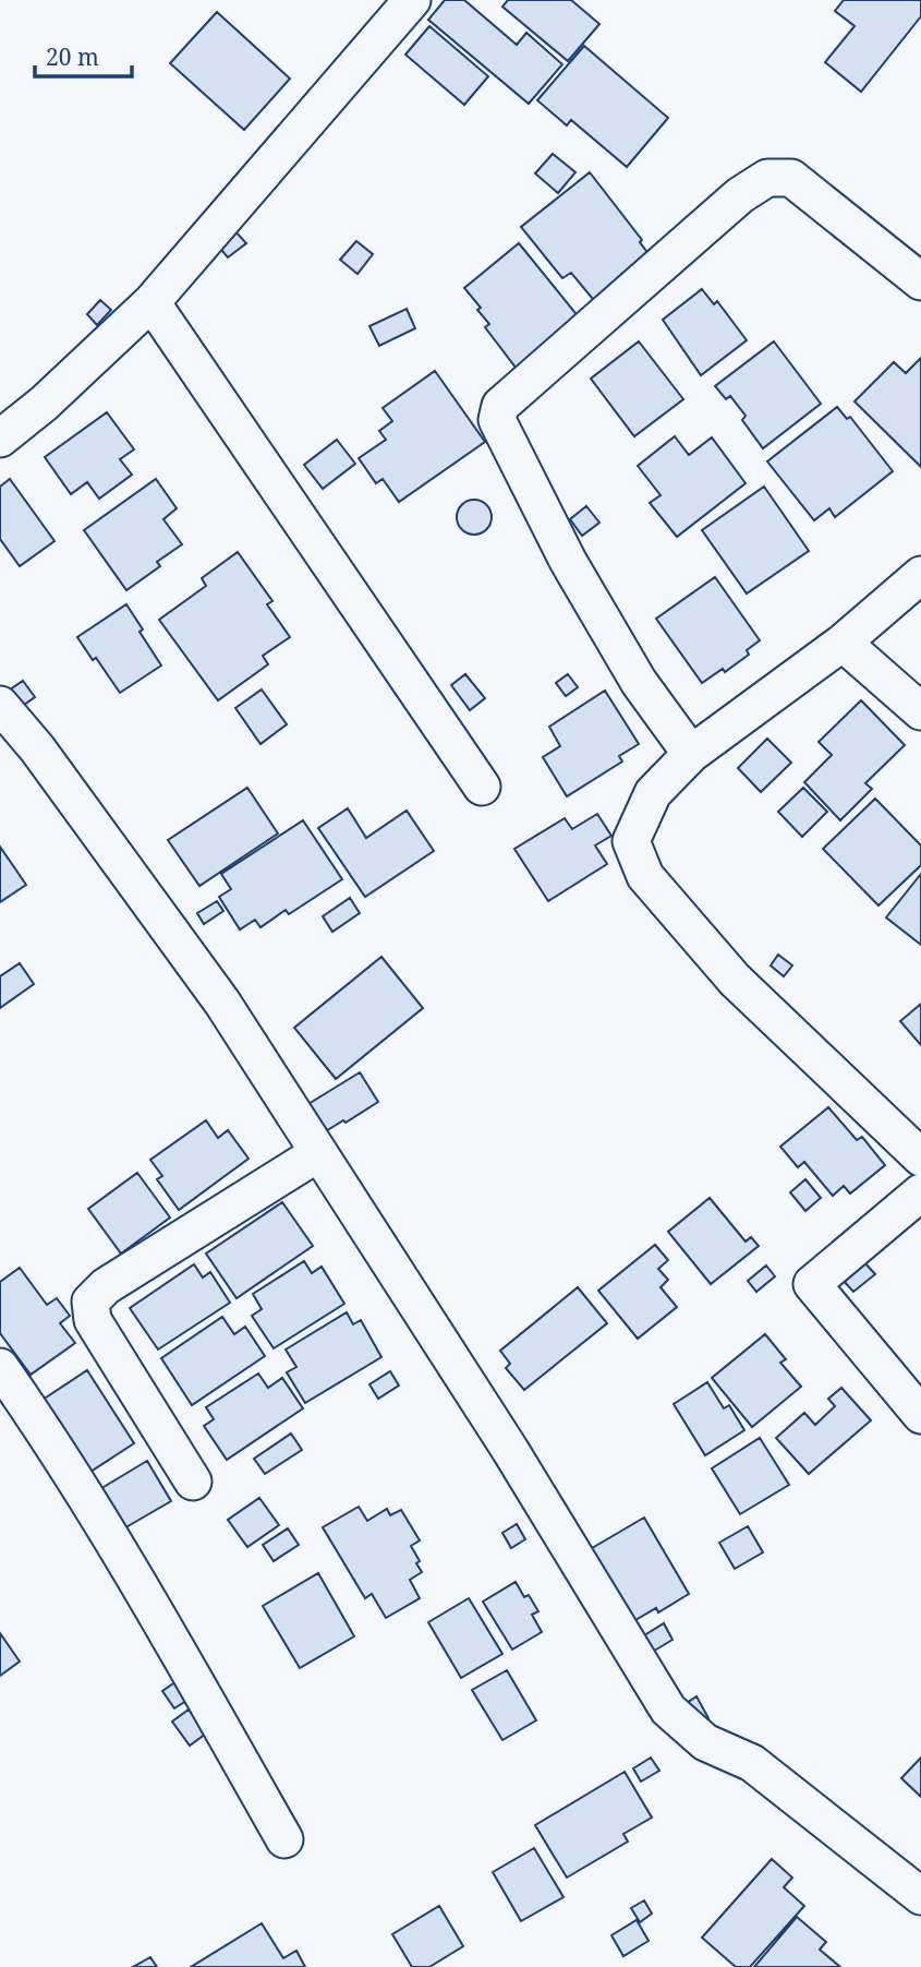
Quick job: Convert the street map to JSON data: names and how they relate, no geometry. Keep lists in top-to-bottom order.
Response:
{
  "scale_bar": "20 m"
}
